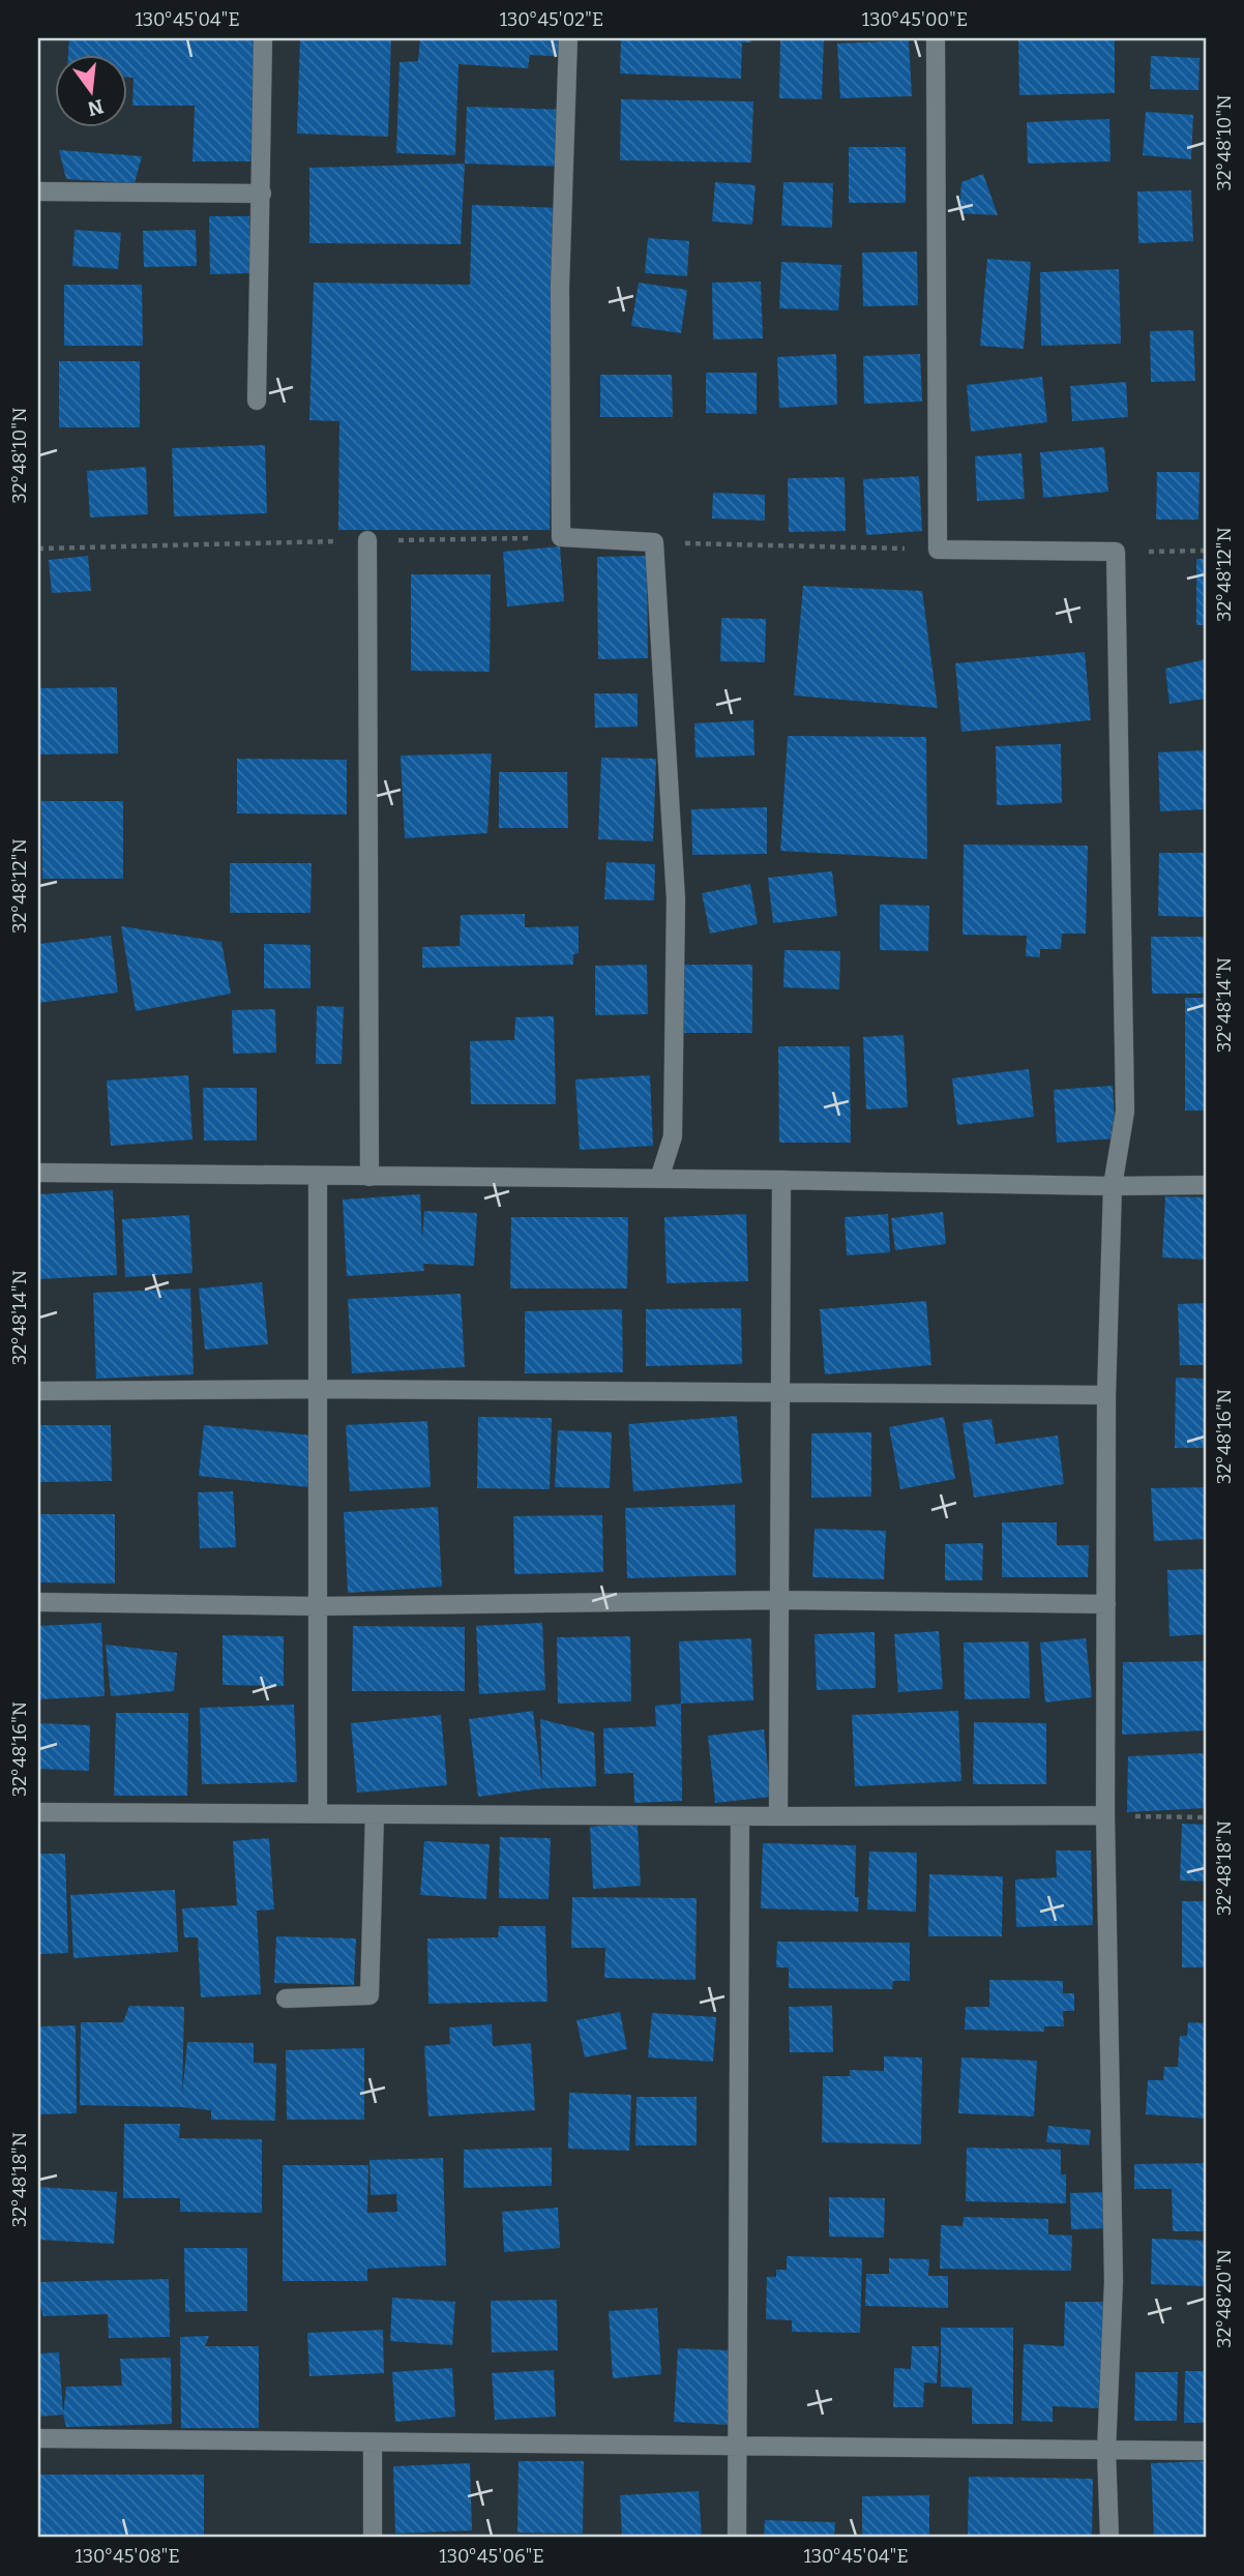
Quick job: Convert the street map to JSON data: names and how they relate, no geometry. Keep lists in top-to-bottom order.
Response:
{
  "north": "bottom",
  "coordinates": [
    "130°45'04\"E",
    "130°45'02\"E",
    "130°45'00\"E",
    "32°48'10\"N",
    "32°48'12\"N",
    "32°48'14\"N",
    "32°48'16\"N",
    "32°48'18\"N",
    "32°48'20\"N",
    "130°45'08\"E",
    "130°45'06\"E"
  ]
}
